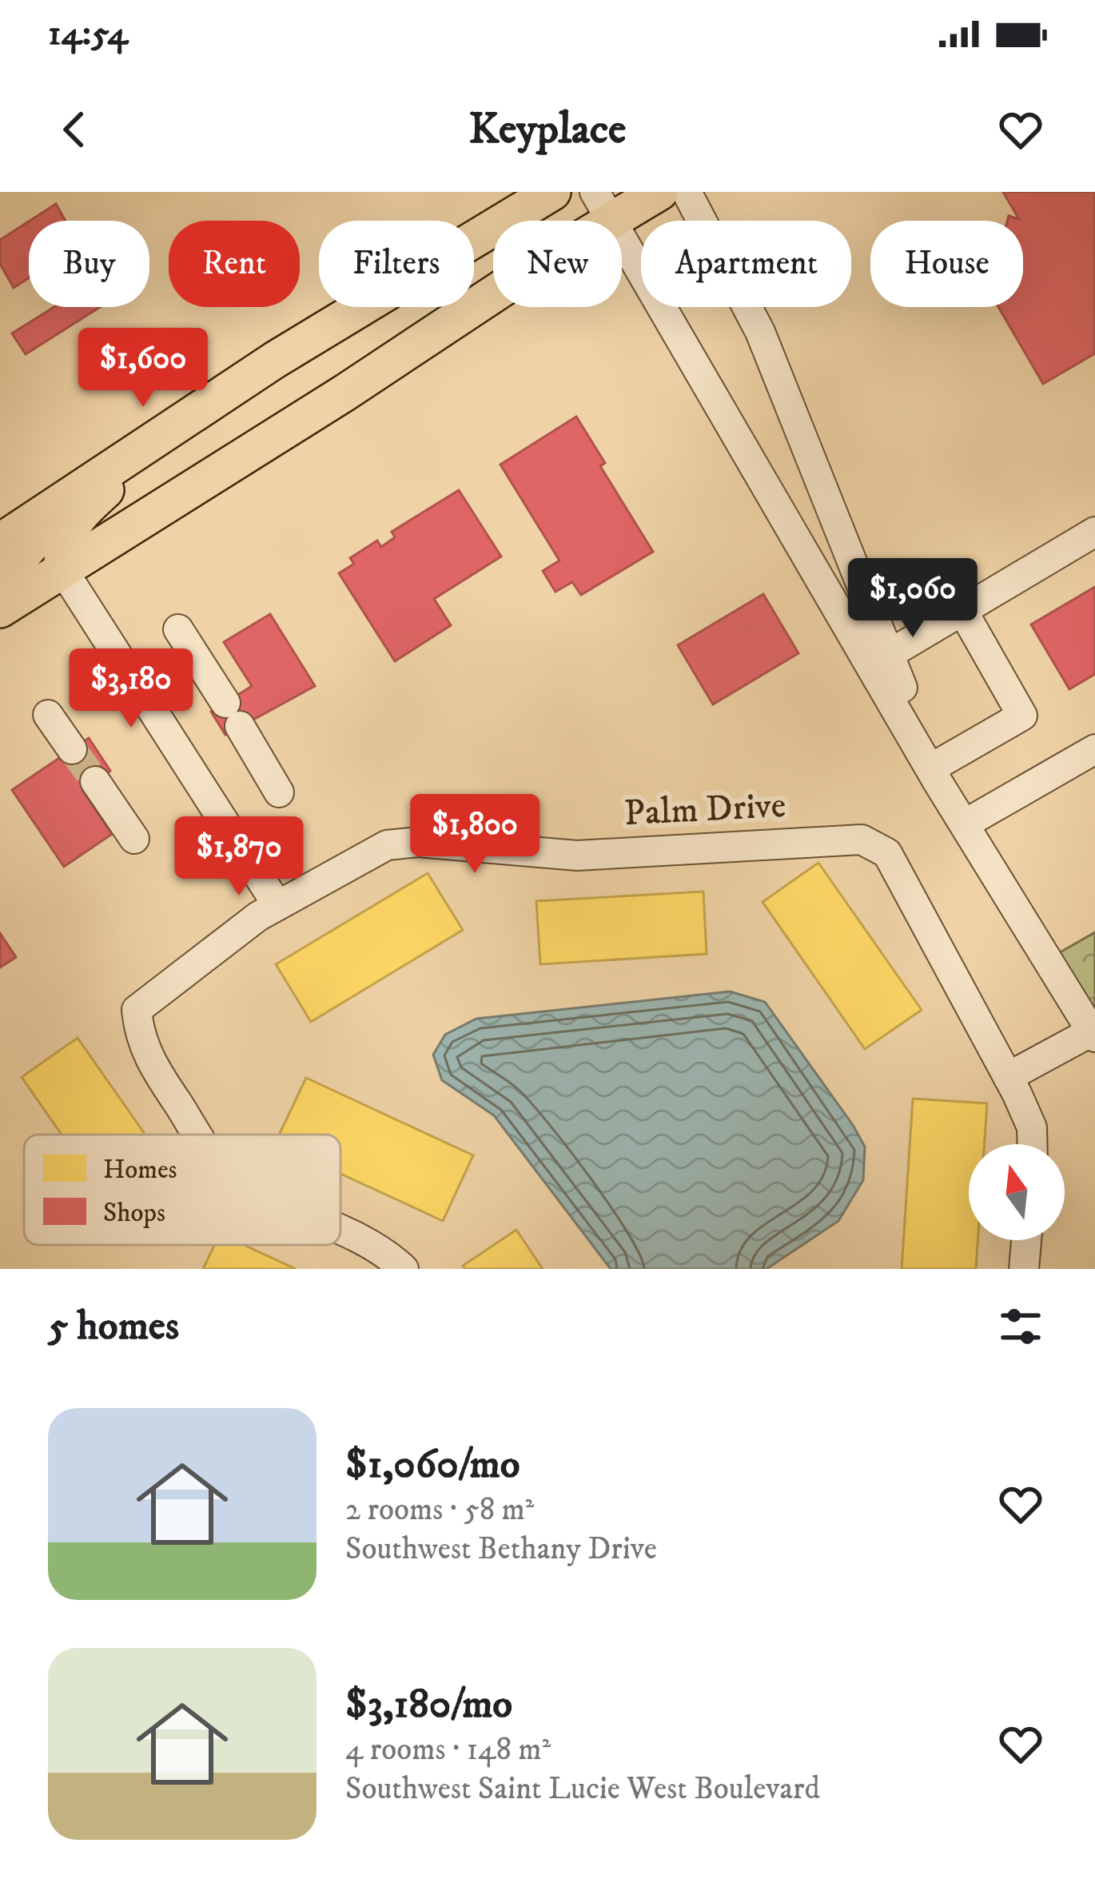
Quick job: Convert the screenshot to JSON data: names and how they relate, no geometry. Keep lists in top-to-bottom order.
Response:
{
  "streets": {
    "street": ["Palm Drive"]
  },
  "legend": ["Homes", "Shops"],
  "north": "top",
  "page": {
    "status": "14:54",
    "header": "Keyplace",
    "chip": [
      "Buy",
      "Rent",
      "Filters",
      "New",
      "Apartment",
      "House"
    ],
    "price": [
      "$1,600",
      "$1,060",
      "$3,180",
      "$1,800",
      "$1,870"
    ],
    "heading": "5 homes",
    "list": [
      {
        "name": "$1,060/mo",
        "note": "2 rooms · 58 m² · Southwest Bethany Drive"
      },
      {
        "name": "$3,180/mo",
        "note": "4 rooms · 148 m² · Southwest Saint Lucie West Boulevard"
      }
    ]
  }
}
